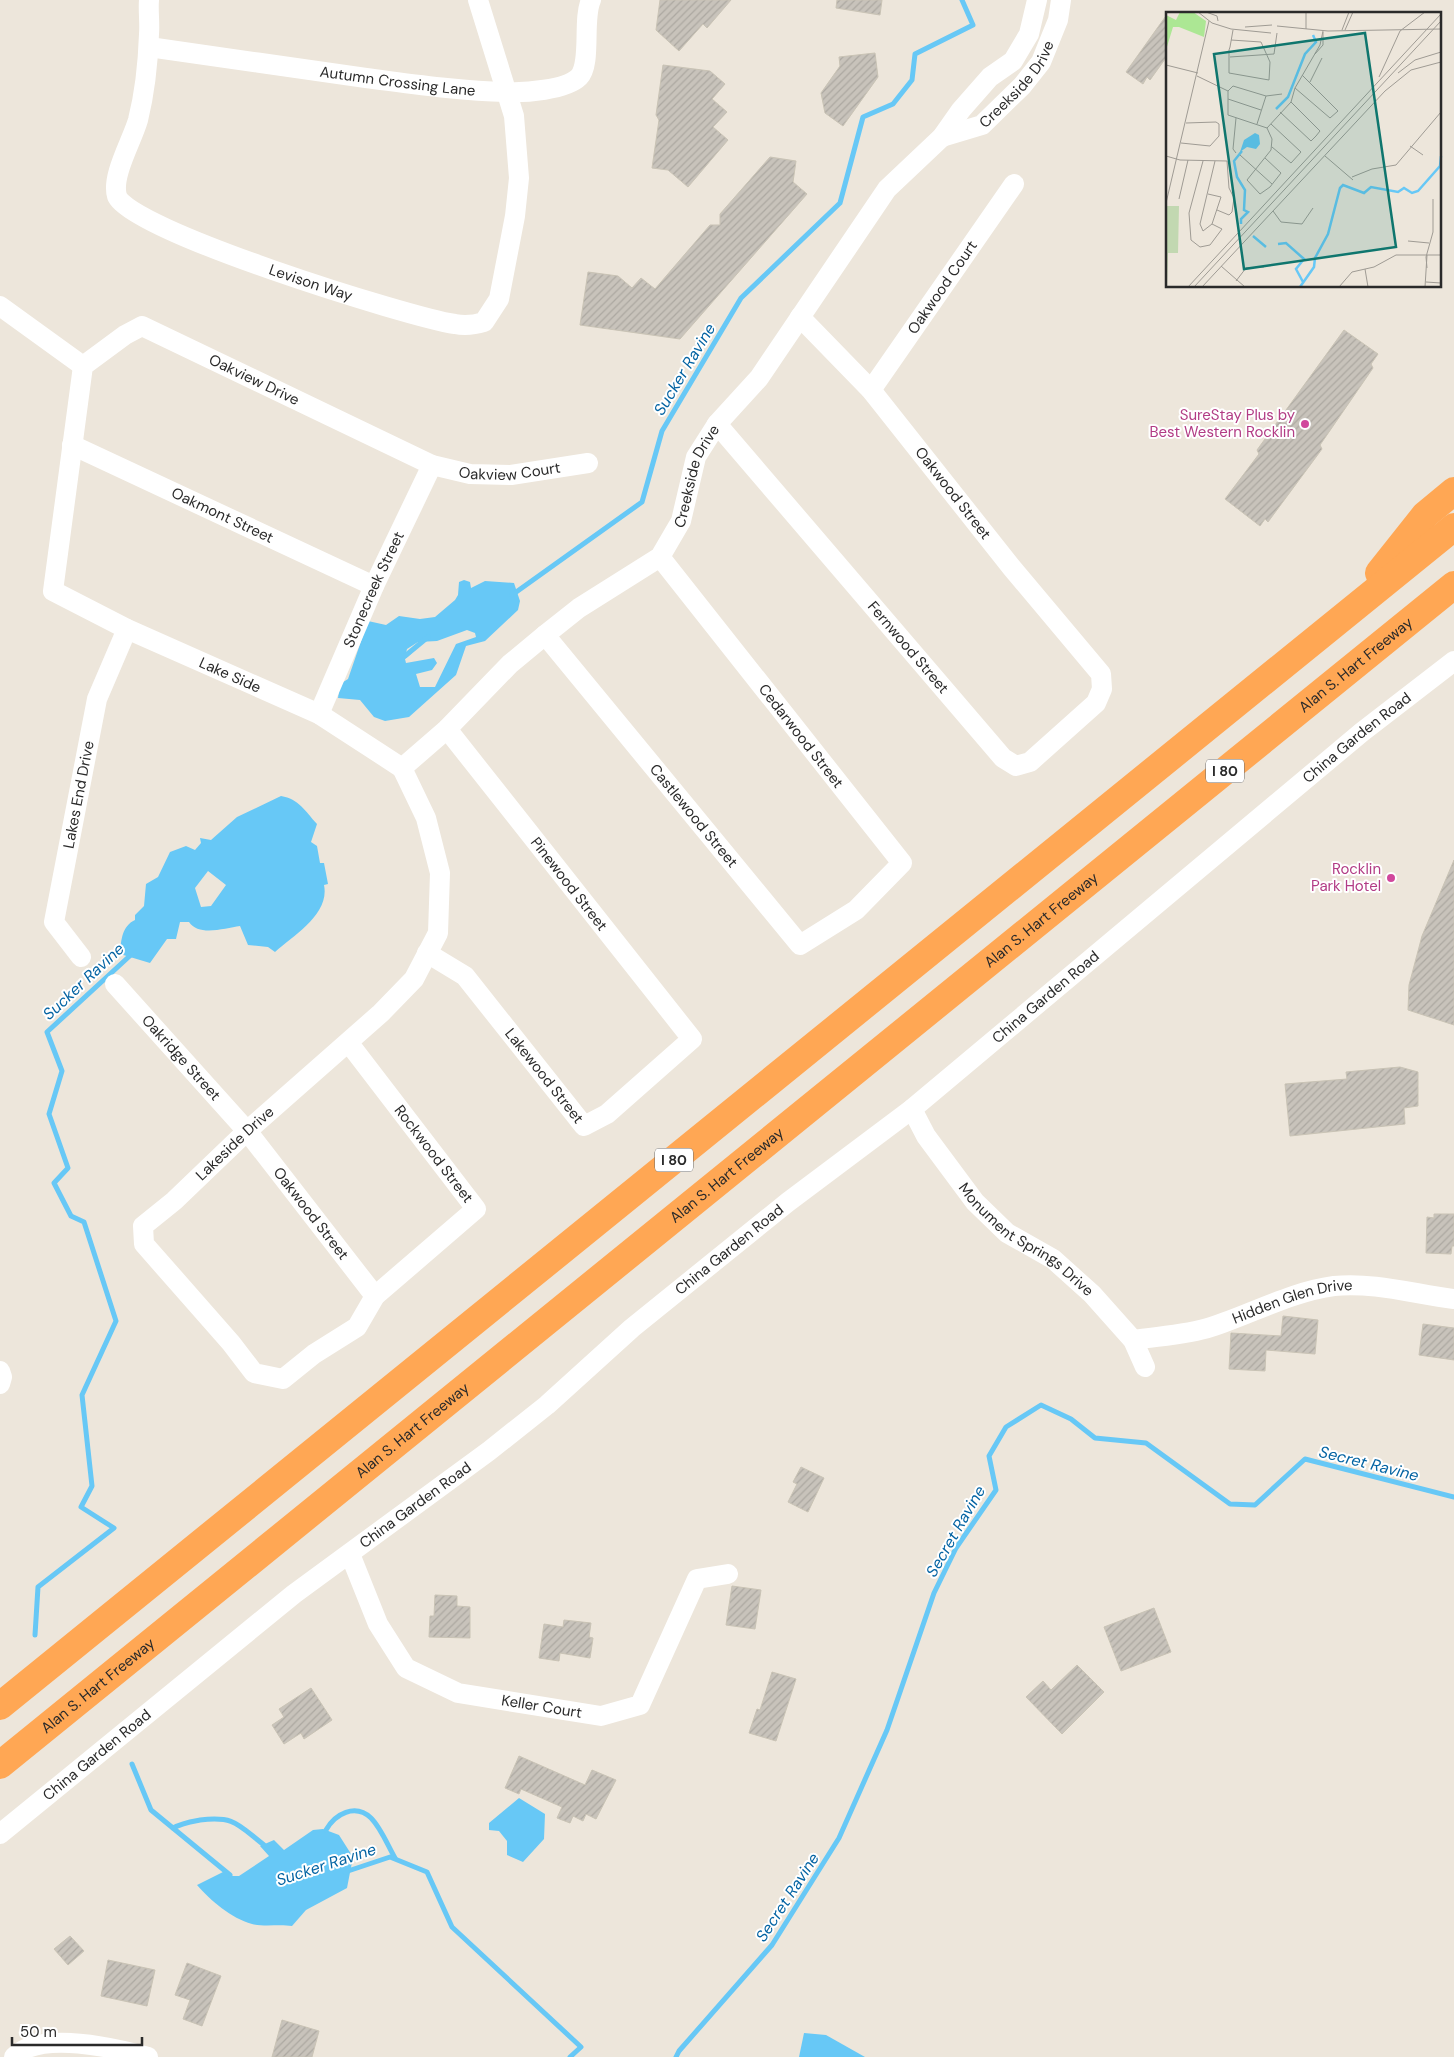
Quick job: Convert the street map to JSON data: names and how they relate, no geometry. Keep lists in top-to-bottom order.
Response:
{
  "streets": {
    "highway": ["Alan S. Hart Freeway", "I 80"],
    "street": [
      "Creekside Drive",
      "Autumn Crossing Lane",
      "Levison Way",
      "Oakwood Court",
      "Oakview Drive",
      "Oakview Court",
      "Oakwood Street",
      "Oakmont Street",
      "Stonecreek Street",
      "Fernwood Street",
      "Lake Side",
      "Cedarwood Street",
      "China Garden Road",
      "Lakes End Drive",
      "Castlewood Street",
      "Pinewood Street",
      "Oakridge Street",
      "Lakewood Street",
      "Lakeside Drive",
      "Rockwood Street",
      "Monument Springs Drive",
      "Hidden Glen Drive",
      "Keller Court"
    ]
  },
  "crossings": [
    ["Creekside Drive", "Oakwood Street"],
    ["Creekside Drive", "Fernwood Street"],
    ["Creekside Drive", "Lake Side"],
    ["Creekside Drive", "Cedarwood Street"],
    ["Creekside Drive", "Castlewood Street"],
    ["Creekside Drive", "Pinewood Street"],
    ["Creekside Drive", "Lakeside Drive"],
    ["Autumn Crossing Lane", "Levison Way"],
    ["Oakwood Court", "Oakwood Street"],
    ["Oakview Drive", "Oakview Court"],
    ["Oakview Drive", "Stonecreek Street"],
    ["Oakview Court", "Stonecreek Street"],
    ["Oakwood Street", "Fernwood Street"],
    ["Oakwood Street", "Oakridge Street"],
    ["Oakwood Street", "Lakeside Drive"],
    ["Oakwood Street", "Rockwood Street"],
    ["Oakmont Street", "Stonecreek Street"],
    ["Oakmont Street", "Lake Side"],
    ["Stonecreek Street", "Lake Side"],
    ["Lake Side", "Lakes End Drive"],
    ["Lake Side", "Lakeside Drive"],
    ["Cedarwood Street", "Castlewood Street"],
    ["China Garden Road", "Monument Springs Drive"],
    ["China Garden Road", "Keller Court"],
    ["Pinewood Street", "Lakewood Street"],
    ["Oakridge Street", "Lakeside Drive"],
    ["Lakewood Street", "Lakeside Drive"],
    ["Lakeside Drive", "Rockwood Street"],
    ["Monument Springs Drive", "Hidden Glen Drive"]
  ],
  "water": ["Sucker Ravine", "Secret Ravine"],
  "places": ["SureStay Plus by Best Western Rocklin", "Rocklin Park Hotel"],
  "scale_bar": "50 m"
}
